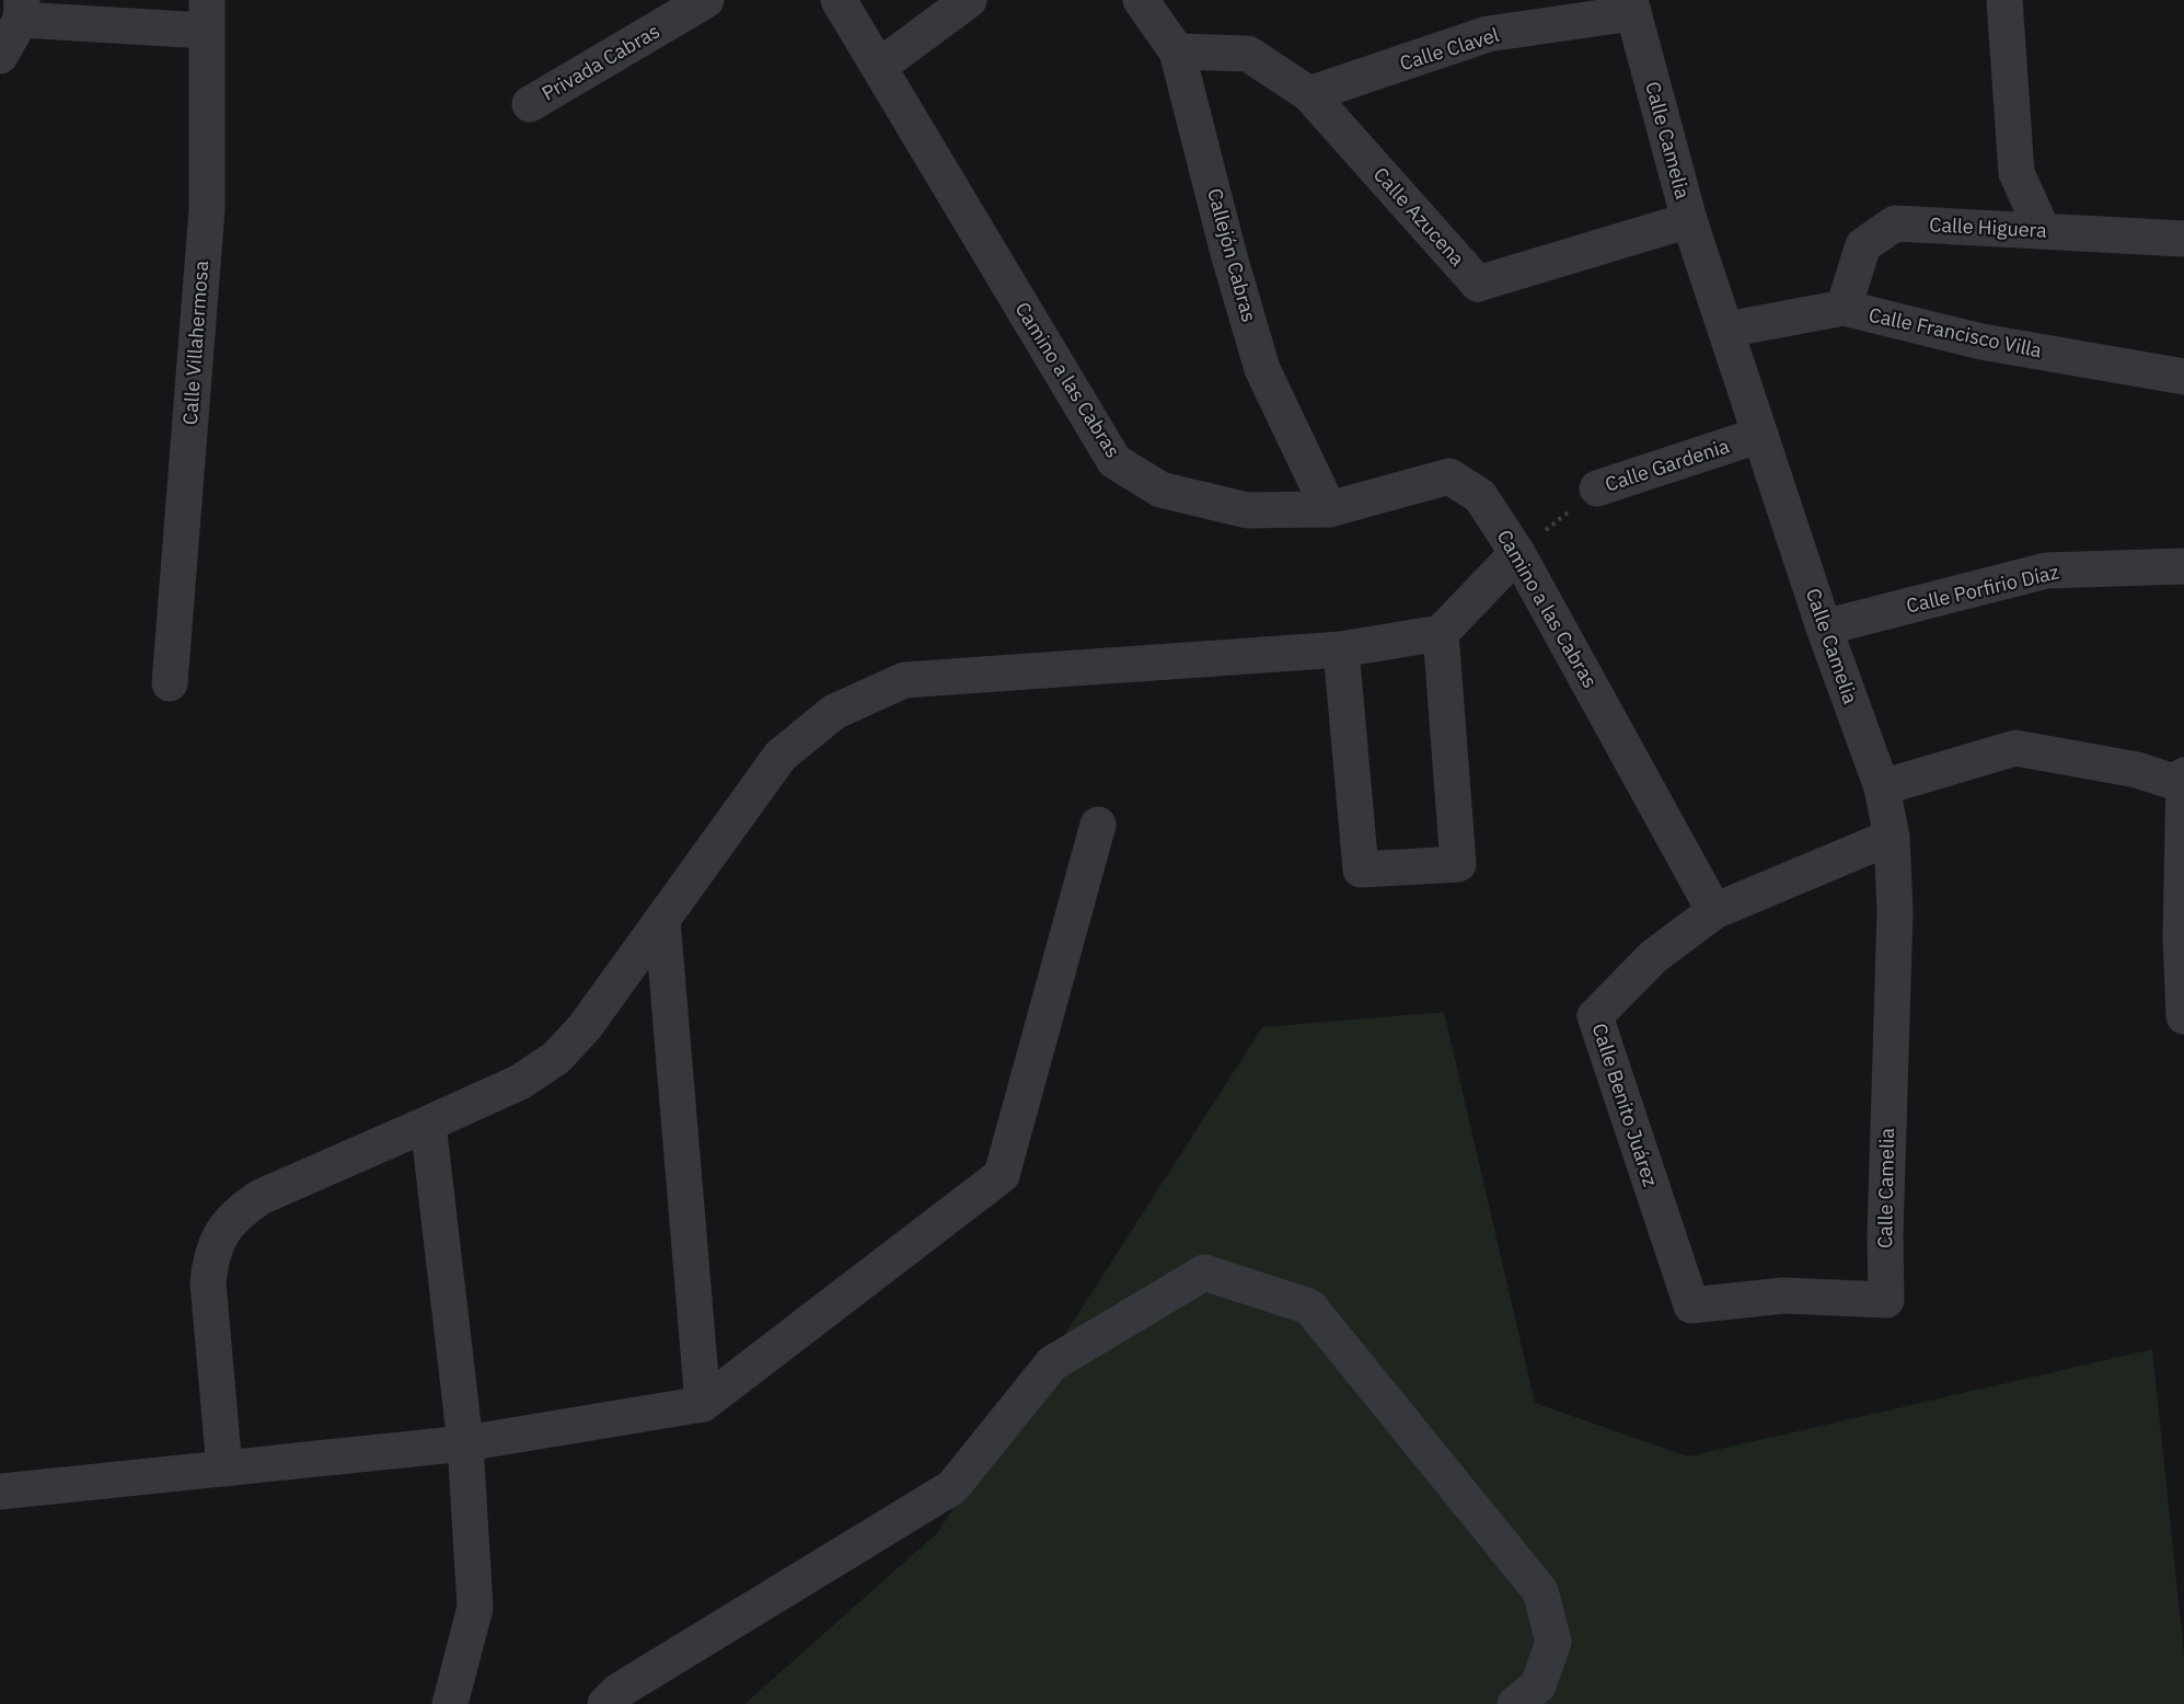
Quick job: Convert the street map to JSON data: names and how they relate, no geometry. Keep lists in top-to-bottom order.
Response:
{
  "streets": {
    "street": [
      "Calle Clavel",
      "Privada Cabras",
      "Calle Camelia",
      "Calle Azucena",
      "Calle Higuera",
      "Callejón Cabras",
      "Calle Francisco Villa",
      "Calle Villahermosa",
      "Camino a las Cabras",
      "Calle Gardenia",
      "Calle Porfirio Díaz",
      "Calle Benito Juárez"
    ]
  },
  "crossings": [
    ["Calle Clavel", "Calle Camelia"],
    ["Calle Clavel", "Calle Azucena"],
    ["Calle Camelia", "Calle Azucena"],
    ["Calle Camelia", "Calle Francisco Villa"],
    ["Calle Camelia", "Calle Gardenia"],
    ["Calle Camelia", "Calle Porfirio Díaz"],
    ["Calle Camelia", "Calle Benito Juárez"],
    ["Calle Azucena", "Callejón Cabras"],
    ["Calle Higuera", "Calle Francisco Villa"],
    ["Callejón Cabras", "Camino a las Cabras"],
    ["Camino a las Cabras", "Calle Gardenia"],
    ["Camino a las Cabras", "Calle Benito Juárez"]
  ]
}
